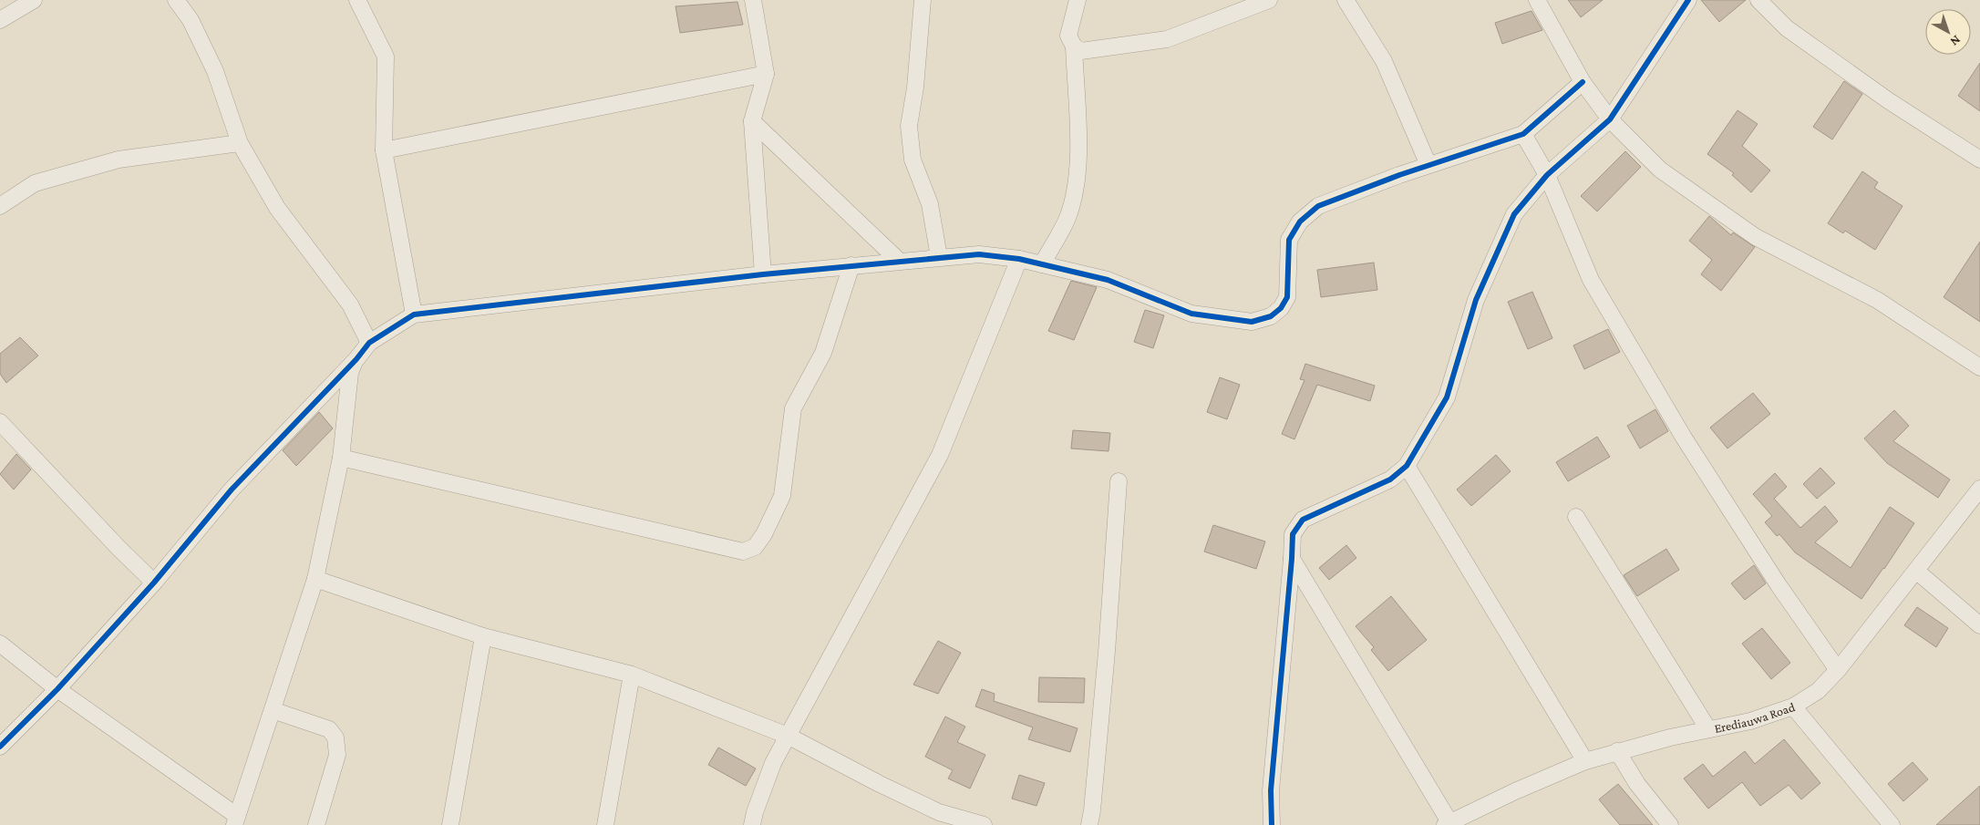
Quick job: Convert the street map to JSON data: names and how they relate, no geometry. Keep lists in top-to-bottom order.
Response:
{
  "streets": {
    "street": ["Erediauwa Road"]
  },
  "north": "bottom right"
}
